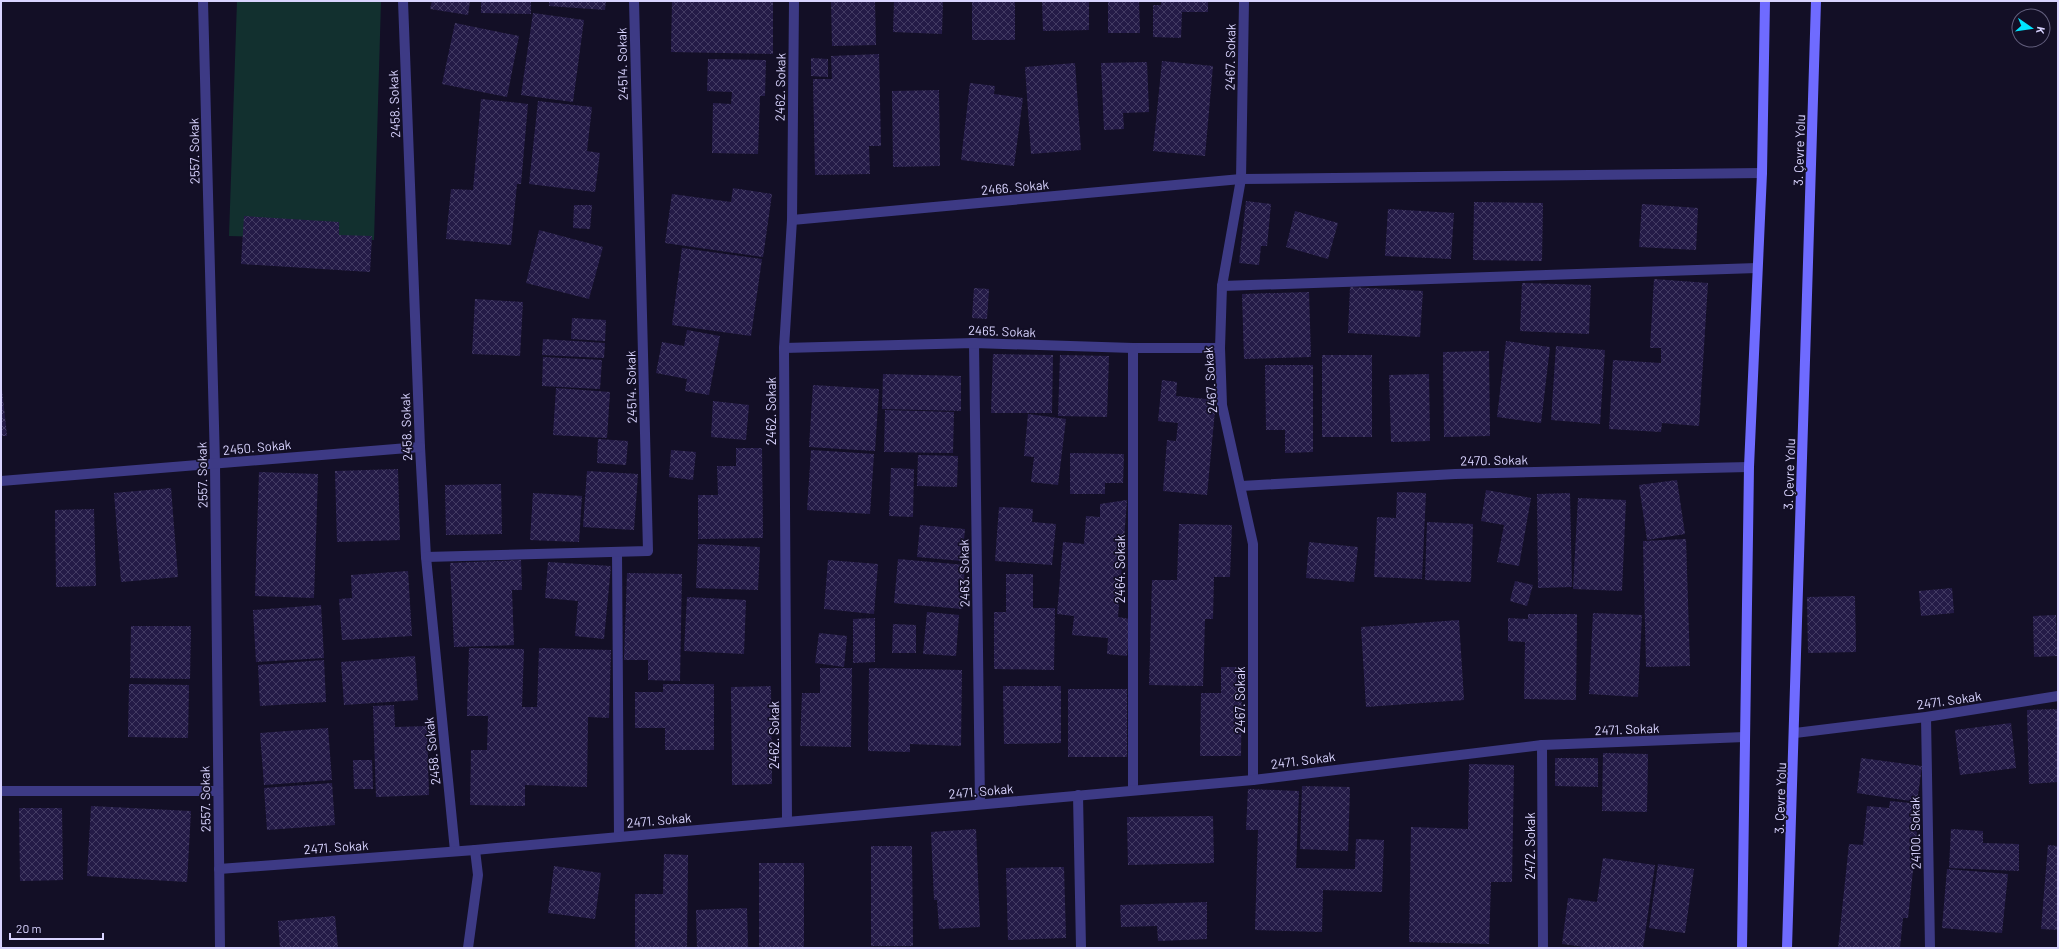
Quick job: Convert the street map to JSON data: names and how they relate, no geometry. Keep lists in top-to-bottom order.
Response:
{
  "streets": {
    "main road": ["3. Çevre Yolu"],
    "street": [
      "2467. Sokak",
      "24514. Sokak",
      "2462. Sokak",
      "2458. Sokak",
      "2557. Sokak",
      "2466. Sokak",
      "2465. Sokak",
      "2450. Sokak",
      "2470. Sokak",
      "2464. Sokak",
      "2463. Sokak",
      "2471. Sokak",
      "24100. Sokak",
      "2472. Sokak"
    ]
  },
  "crossings": [
    ["2467. Sokak", "2466. Sokak"],
    ["2467. Sokak", "2465. Sokak"],
    ["2467. Sokak", "2470. Sokak"],
    ["2467. Sokak", "2471. Sokak"],
    ["24514. Sokak", "2458. Sokak"],
    ["2462. Sokak", "2466. Sokak"],
    ["2462. Sokak", "2465. Sokak"],
    ["2462. Sokak", "2471. Sokak"],
    ["2458. Sokak", "2450. Sokak"],
    ["2458. Sokak", "2471. Sokak"],
    ["3. Çevre Yolu", "2471. Sokak"],
    ["2557. Sokak", "2450. Sokak"],
    ["2557. Sokak", "2471. Sokak"],
    ["2465. Sokak", "2464. Sokak"],
    ["2465. Sokak", "2463. Sokak"],
    ["2464. Sokak", "2471. Sokak"],
    ["2463. Sokak", "2471. Sokak"],
    ["2471. Sokak", "24100. Sokak"],
    ["2471. Sokak", "2472. Sokak"]
  ],
  "scale_bar": "20 m",
  "north": "right"
}
